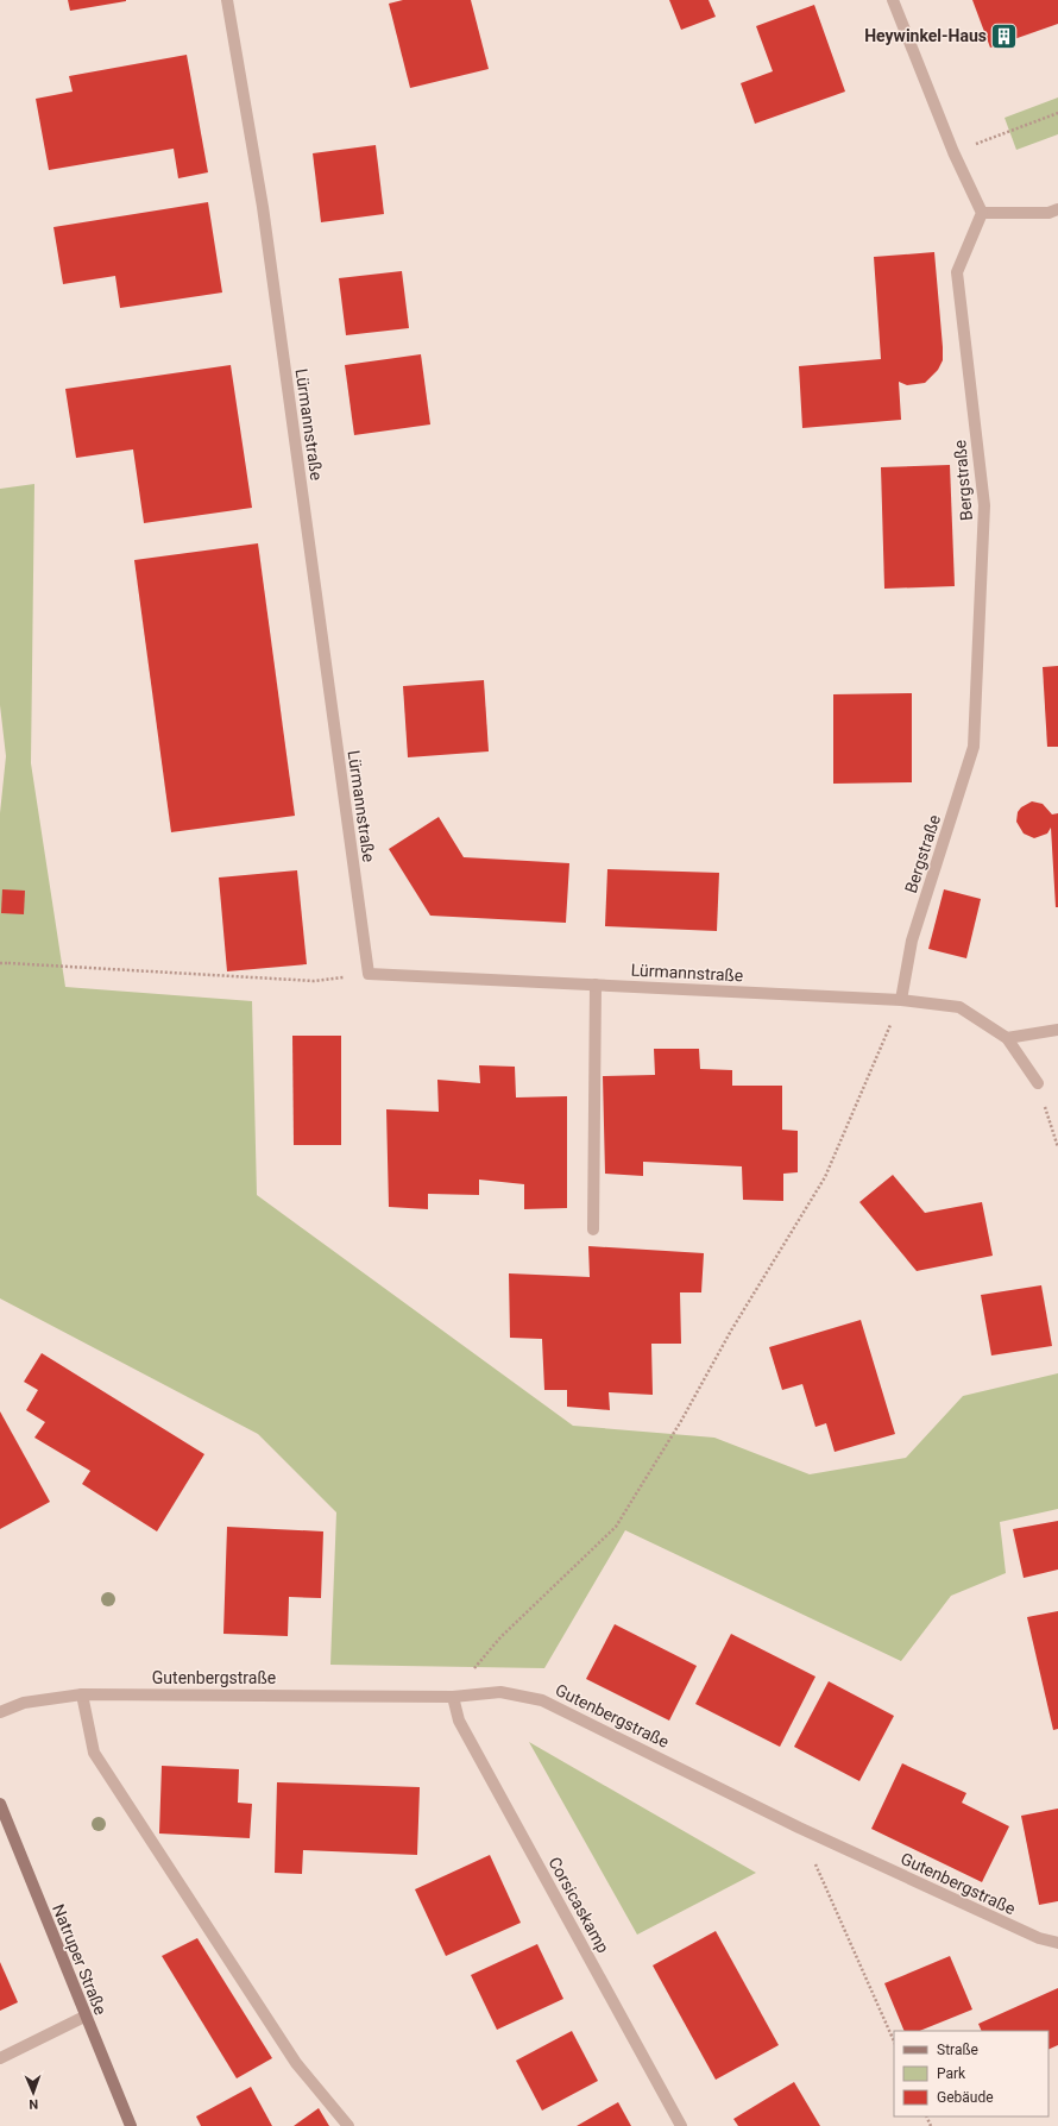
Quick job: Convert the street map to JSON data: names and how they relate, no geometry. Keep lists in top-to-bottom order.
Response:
{
  "streets": {
    "main road": ["Natruper Straße"],
    "street": [
      "Lürmannstraße",
      "Bergstraße",
      "Gutenbergstraße",
      "Corsicaskamp"
    ]
  },
  "crossings": [
    ["Lürmannstraße", "Bergstraße"],
    ["Gutenbergstraße", "Corsicaskamp"]
  ],
  "places": {
    "building": ["Heywinkel-Haus"]
  },
  "legend": ["Straße", "Park", "Gebäude"],
  "north": "bottom"
}
